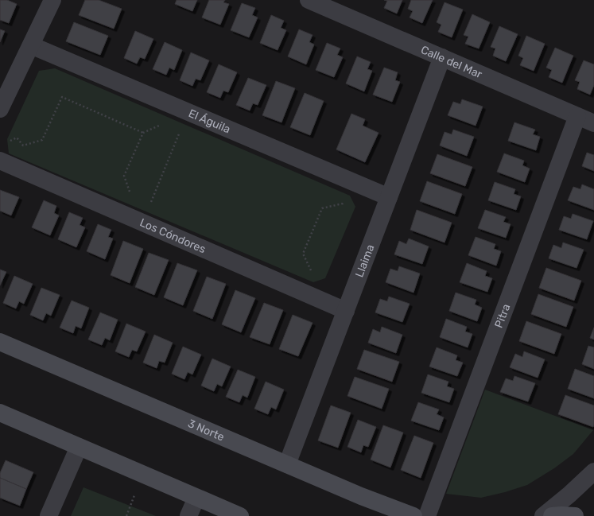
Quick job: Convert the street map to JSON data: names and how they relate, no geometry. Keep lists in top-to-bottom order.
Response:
{
  "streets": {
    "street": [
      "Calle del Mar",
      "El Águila",
      "Los Cóndores",
      "Llaima",
      "Pitra",
      "3 Norte"
    ]
  },
  "crossings": [
    ["Calle del Mar", "Llaima"],
    ["Calle del Mar", "Pitra"],
    ["El Águila", "Llaima"],
    ["Los Cóndores", "Llaima"],
    ["Llaima", "3 Norte"]
  ]
}
